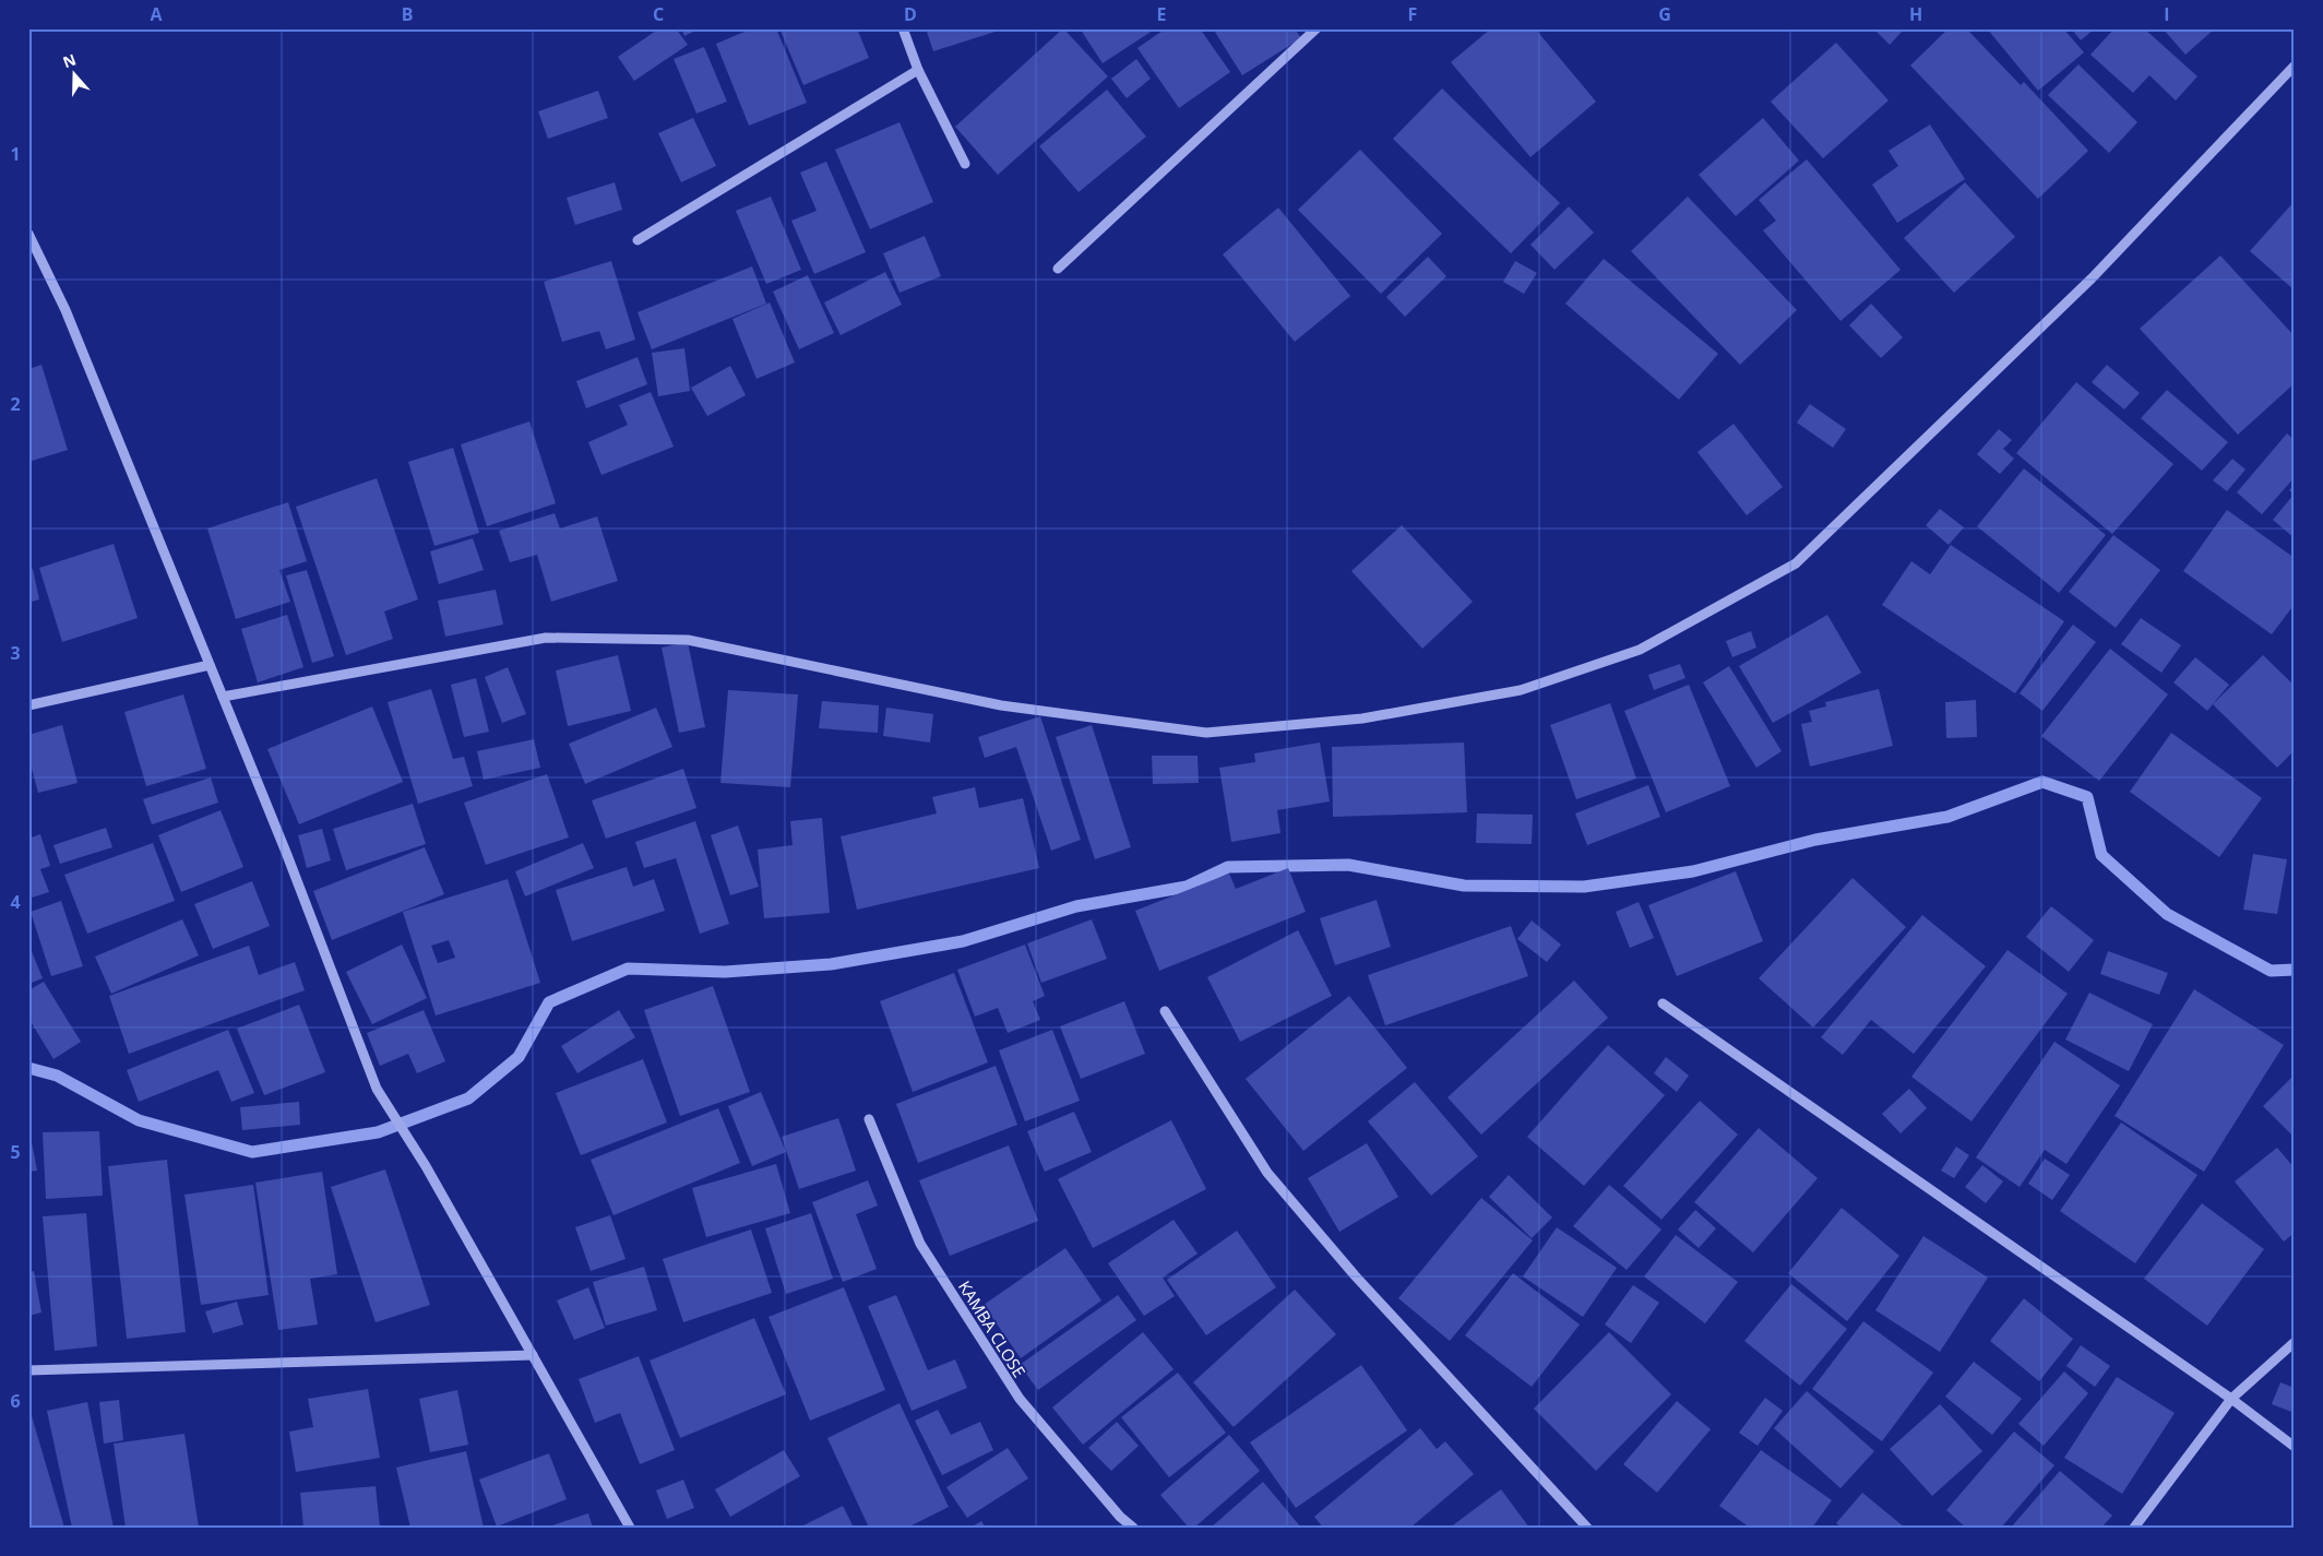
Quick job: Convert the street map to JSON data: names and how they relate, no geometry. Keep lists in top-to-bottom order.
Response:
{
  "streets": {
    "street": ["KAMBA CLOSE"]
  },
  "north": "top",
  "grid": {
    "columns": [
      "A",
      "B",
      "C",
      "D",
      "E",
      "F",
      "G",
      "H",
      "I"
    ],
    "rows": [
      "1",
      "2",
      "3",
      "4",
      "5",
      "6"
    ]
  }
}
